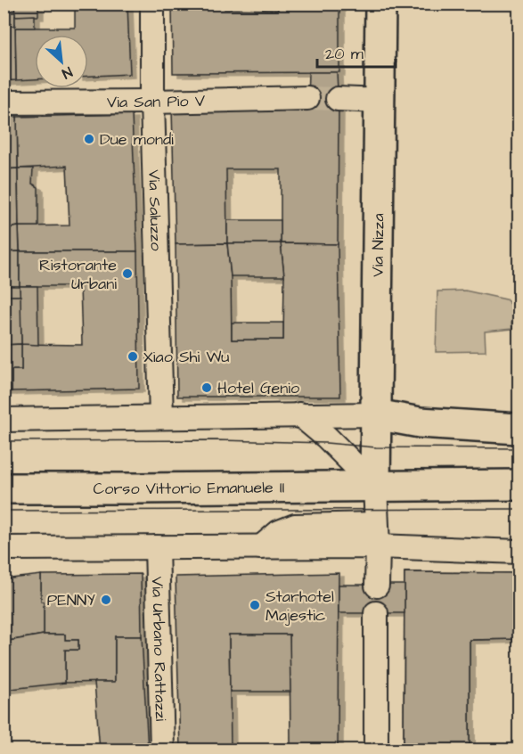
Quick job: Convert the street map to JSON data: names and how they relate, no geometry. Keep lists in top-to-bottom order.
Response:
{
  "streets": {
    "main road": ["Via Nizza", "Corso Vittorio Emanuele II"],
    "street": ["Via San Pio V", "Via Saluzzo", "Via Urbano Rattazzi"]
  },
  "crossings": [
    ["Via San Pio V", "Via Saluzzo"],
    ["Via Nizza", "Corso Vittorio Emanuele II"]
  ],
  "places": [
    "Due mondi",
    "Ristorante Urbani",
    "Xiao Shi Wu",
    "Hotel Genio",
    "PENNY",
    "Starhotel Majestic"
  ],
  "scale_bar": "20 m",
  "north": "bottom right"
}
